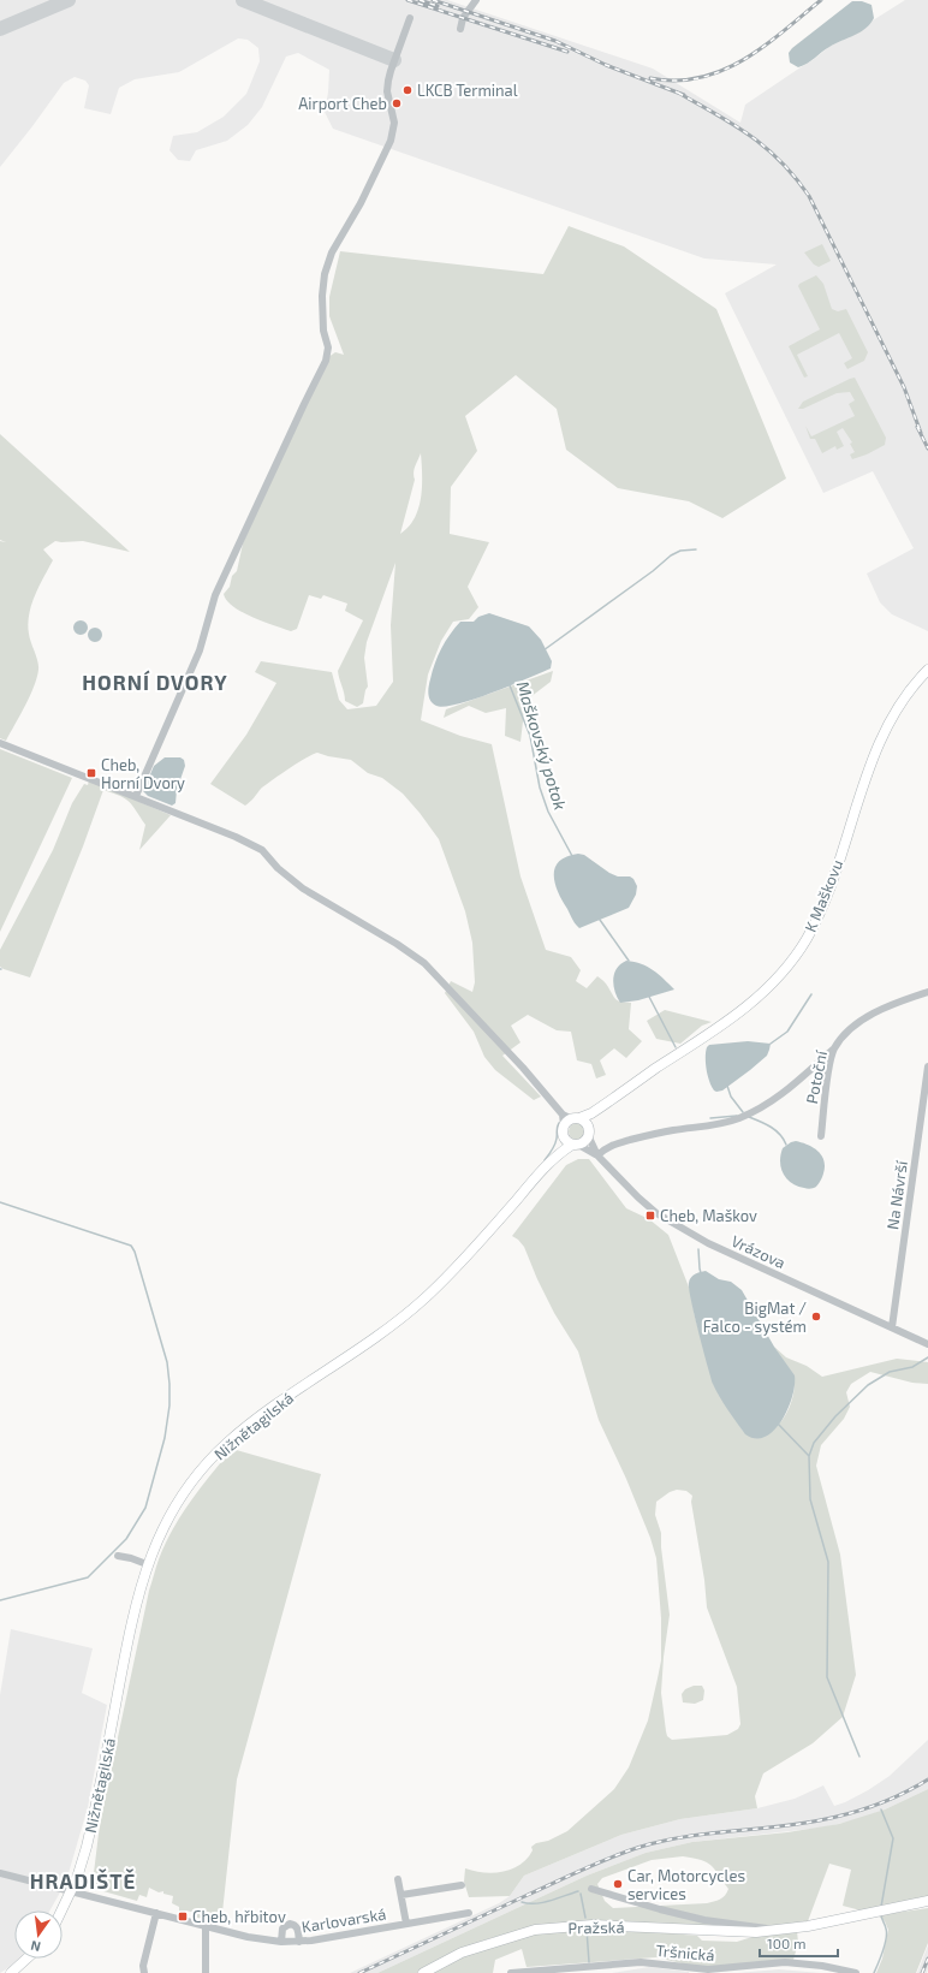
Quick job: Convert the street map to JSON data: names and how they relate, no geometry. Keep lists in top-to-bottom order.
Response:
{
  "streets": {
    "main road": ["K Maškovu", "Nižnětagilská", "Pražská"],
    "street": [
      "Potoční",
      "Na Návrší",
      "Vrázova",
      "Karlovarská",
      "Tršnická"
    ]
  },
  "crossings": [
    ["K Maškovu", "Vrázova"],
    ["K Maškovu", "Nižnětagilská"],
    ["Na Návrší", "Vrázova"],
    ["Vrázova", "Nižnětagilská"],
    ["Nižnětagilská", "Karlovarská"]
  ],
  "districts": ["HORNÍ DVORY", "HRADIŠTĚ"],
  "water": ["Maškovský potok"],
  "places": {
    "other": [
      "LKCB Terminal",
      "Airport Cheb",
      "BigMat / Falco - systém",
      "Car, Motorcycles services"
    ],
    "transit": ["Cheb, Horní Dvory", "Cheb, Maškov", "Cheb, hřbitov"]
  },
  "scale_bar": "100 m",
  "north": "bottom"
}
